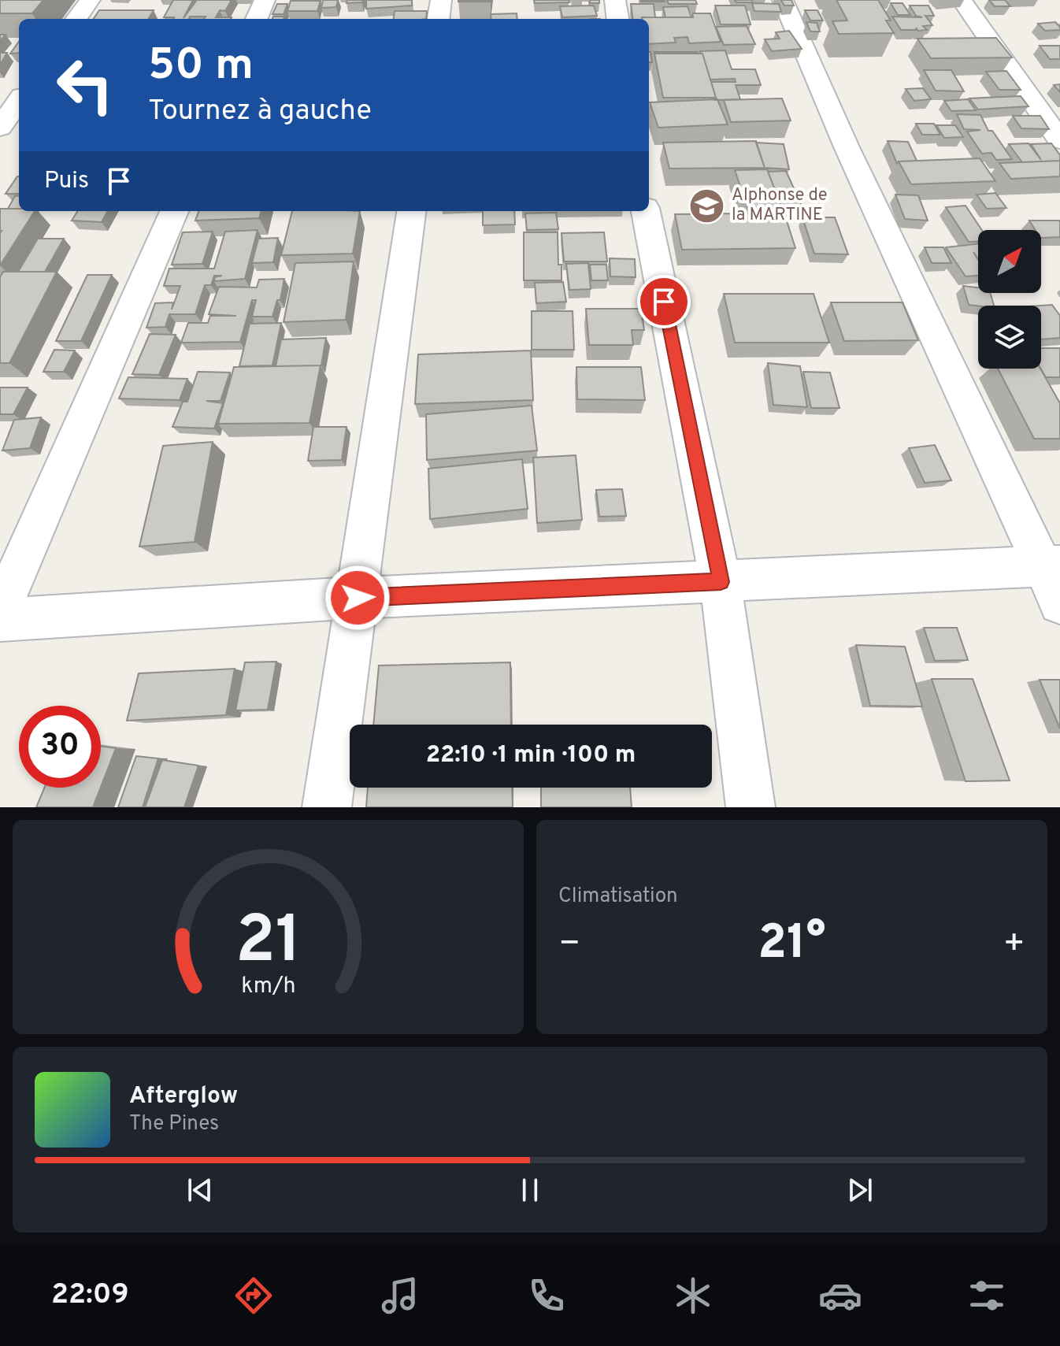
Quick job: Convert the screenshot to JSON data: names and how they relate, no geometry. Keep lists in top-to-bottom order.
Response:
{
  "places": {
    "school or university": ["Alphonse de la MARTINE"]
  },
  "north": "top right",
  "page": {
    "turn": ["50 m", "Tournez à gauche"],
    "then": "Puis",
    "limit": "30",
    "trip": "22:10 · 1 min · 100 m",
    "tile": "Climatisation",
    "heat": ["−", "21°", "+"],
    "song": ["Afterglow", "The Pines"],
    "tabs": "22:09",
    "gauge": ["21", "km/h"]
  }
}
